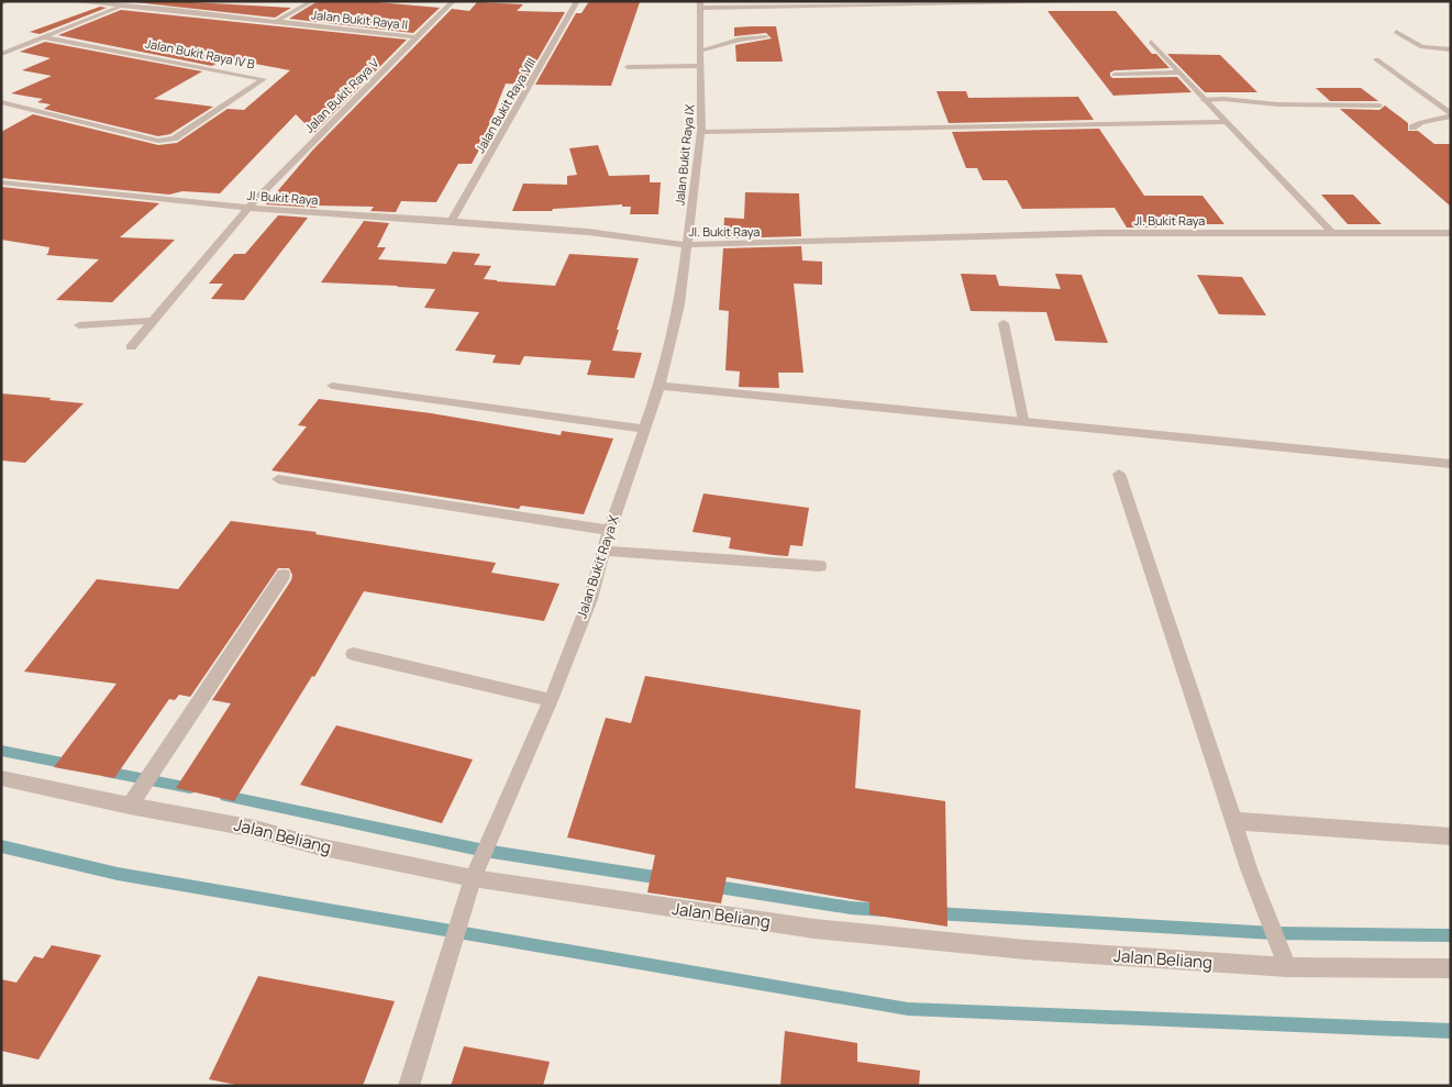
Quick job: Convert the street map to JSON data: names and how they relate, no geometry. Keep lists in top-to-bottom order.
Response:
{
  "streets": {
    "street": [
      "Jalan Bukit Raya II",
      "Jalan Bukit Raya IV B",
      "Jalan Bukit Raya V",
      "Jalan Bukit Raya VIII",
      "Jalan Bukit Raya IX",
      "Jl. Bukit Raya",
      "Jalan Bukit Raya X",
      "Jalan Beliang"
    ]
  },
  "crossings": [
    ["Jalan Bukit Raya II", "Jalan Bukit Raya V"],
    ["Jalan Bukit Raya V", "Jl. Bukit Raya"],
    ["Jalan Bukit Raya VIII", "Jl. Bukit Raya"],
    ["Jalan Bukit Raya IX", "Jl. Bukit Raya"],
    ["Jalan Bukit Raya IX", "Jalan Bukit Raya X"],
    ["Jl. Bukit Raya", "Jalan Bukit Raya X"],
    ["Jalan Bukit Raya X", "Jalan Beliang"]
  ]
}
